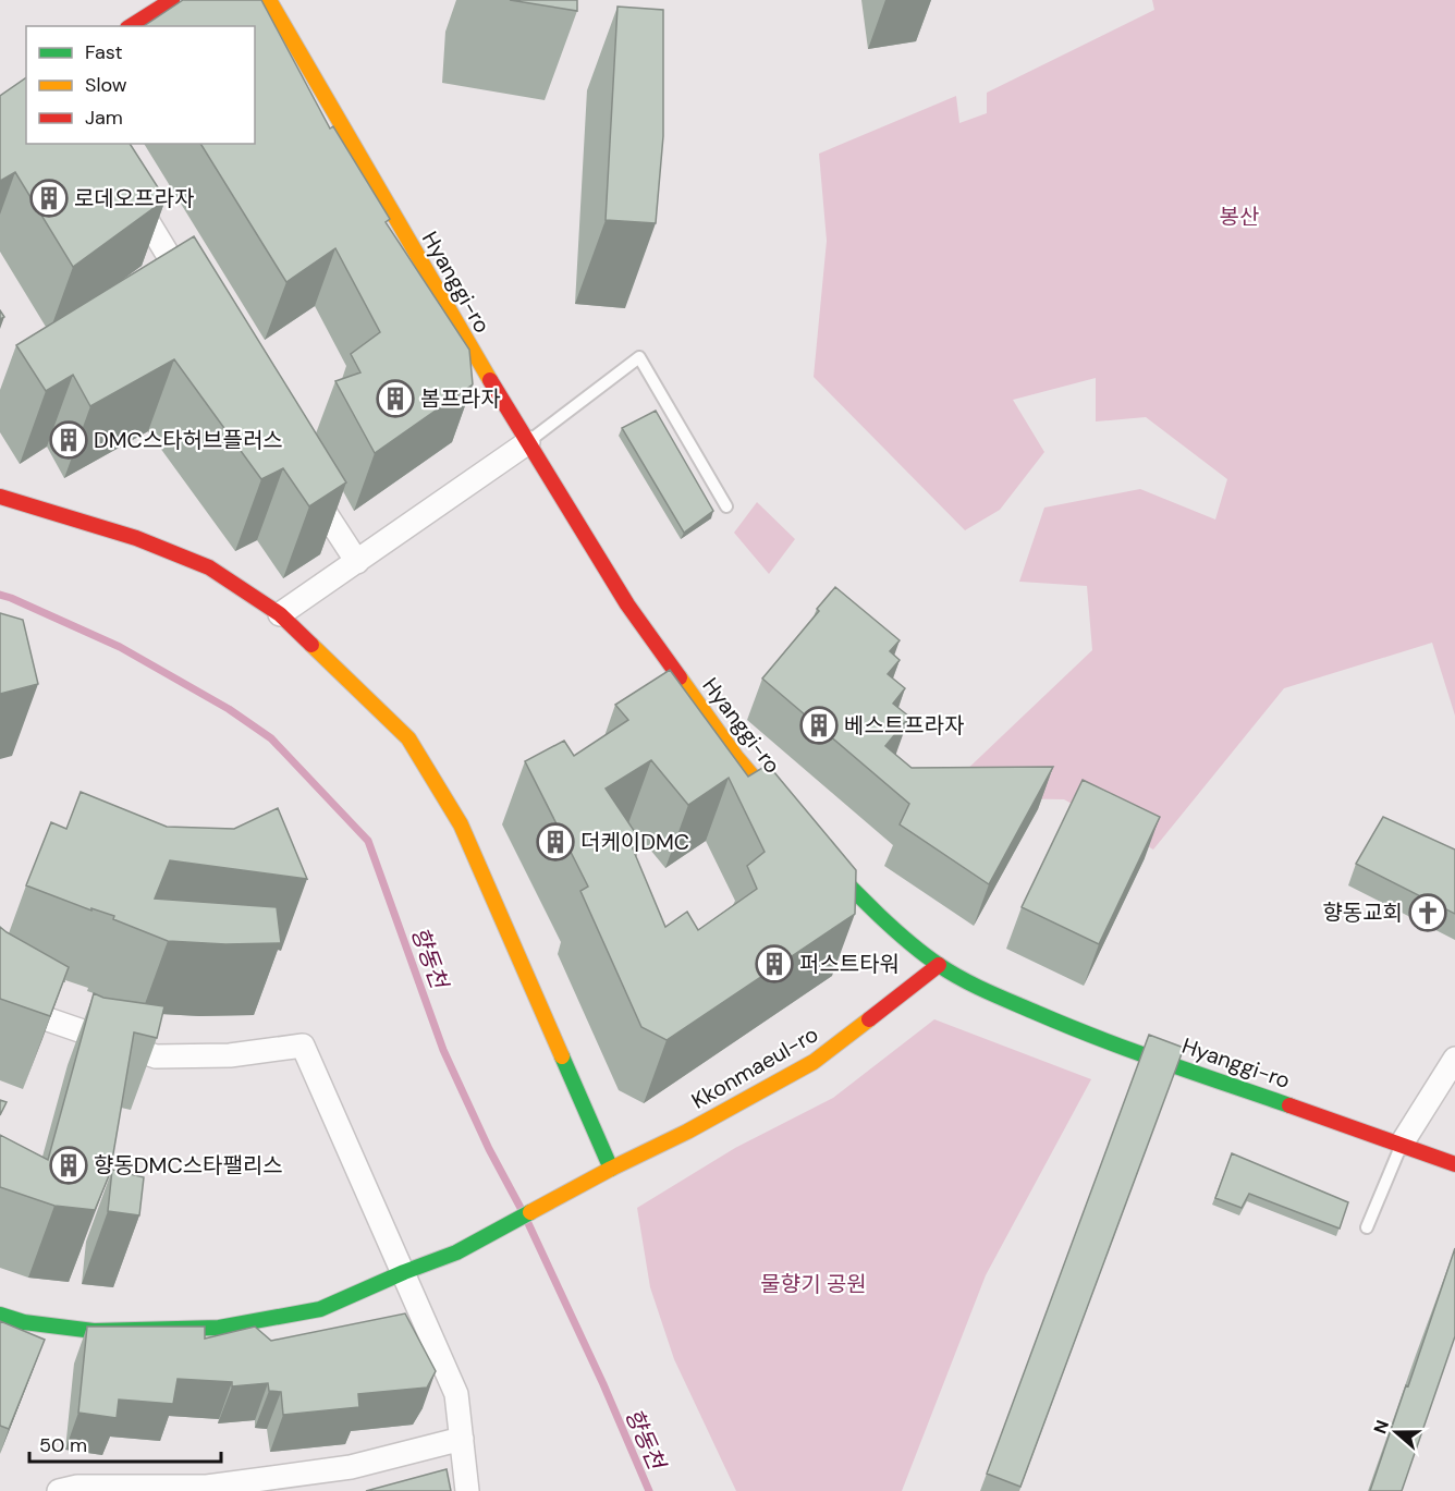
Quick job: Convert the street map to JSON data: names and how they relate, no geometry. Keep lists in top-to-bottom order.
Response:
{
  "streets": {
    "street": ["Hyanggi-ro", "Kkonmaeul-ro"]
  },
  "crossings": [
    ["Hyanggi-ro", "Kkonmaeul-ro"]
  ],
  "water": ["향동천"],
  "parks": ["봉산", "물향기 공원"],
  "places": {
    "building": [
      "로데오프라자",
      "봄프라자",
      "DMC스타허브플러스",
      "베스트프라자",
      "더케이DMC",
      "퍼스트타워",
      "향동DMC스타팰리스"
    ],
    "church": ["향동교회"]
  },
  "legend": ["Fast", "Slow", "Jam"],
  "scale_bar": "50 m",
  "north": "left"
}
